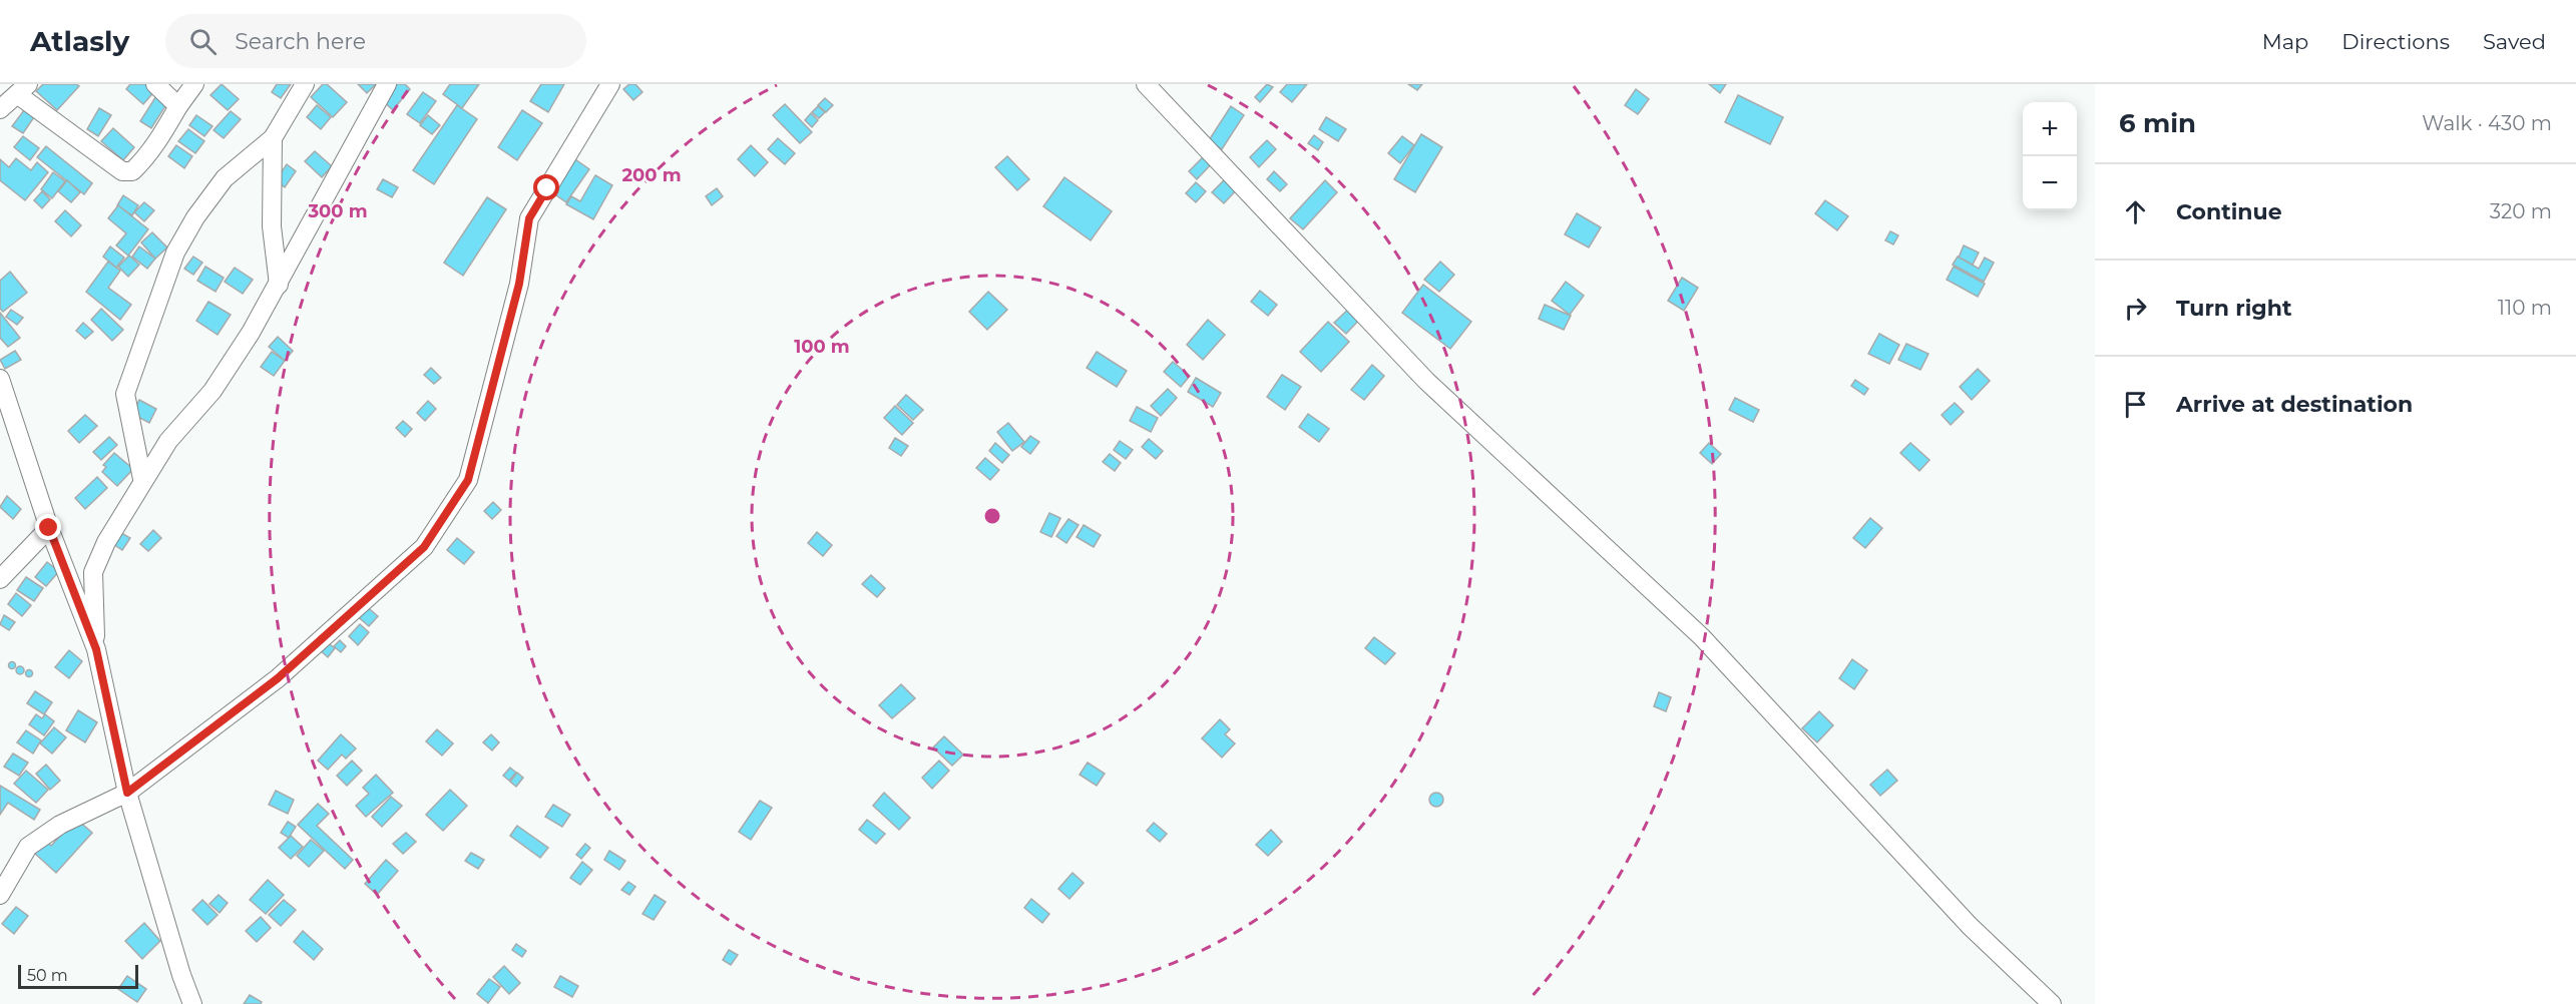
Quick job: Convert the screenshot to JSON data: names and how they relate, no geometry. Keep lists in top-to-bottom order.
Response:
{
  "scale_bar": "50 m",
  "page": {
    "header": "Atlasly",
    "search": "Search here",
    "nav": ["Map", "Directions", "Saved"],
    "heading": ["6 min", "Walk · 430 m"],
    "map_buttons": ["+", "−"],
    "list": [
      ["Continue", "320 m"],
      ["Turn right", "110 m"],
      "Arrive at destination"
    ],
    "scale": "50 m"
  },
  "rings": ["200 m", "300 m", "100 m"]
}
